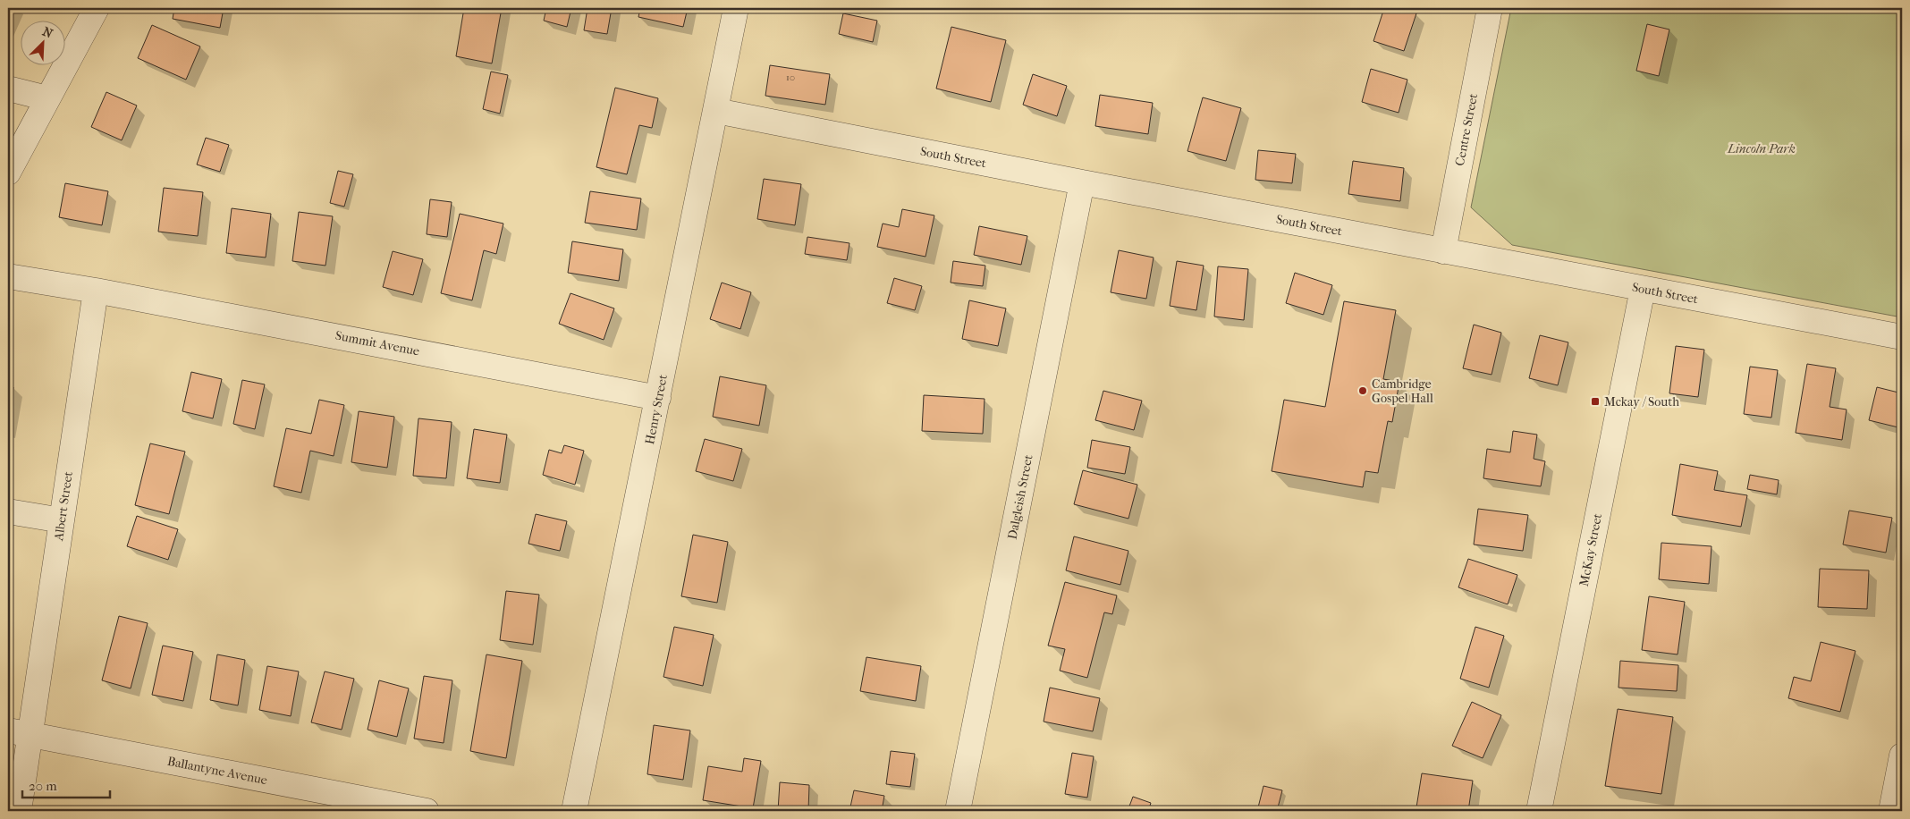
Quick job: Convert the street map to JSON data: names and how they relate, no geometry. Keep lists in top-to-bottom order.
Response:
{
  "streets": {
    "street": [
      "Centre Street",
      "South Street",
      "Summit Avenue",
      "Henry Street",
      "Dalgleish Street",
      "Albert Street",
      "McKay Street",
      "Ballantyne Avenue"
    ]
  },
  "crossings": [
    ["Centre Street", "South Street"],
    ["South Street", "Henry Street"],
    ["South Street", "Dalgleish Street"],
    ["South Street", "McKay Street"],
    ["Summit Avenue", "Henry Street"],
    ["Summit Avenue", "Albert Street"],
    ["Albert Street", "Ballantyne Avenue"]
  ],
  "parks": ["Lincoln Park"],
  "places": {
    "other": ["Cambridge Gospel Hall"],
    "transit": ["Mckay / South"]
  },
  "house_numbers": ["10"],
  "scale_bar": "20 m",
  "north": "top right"
}
